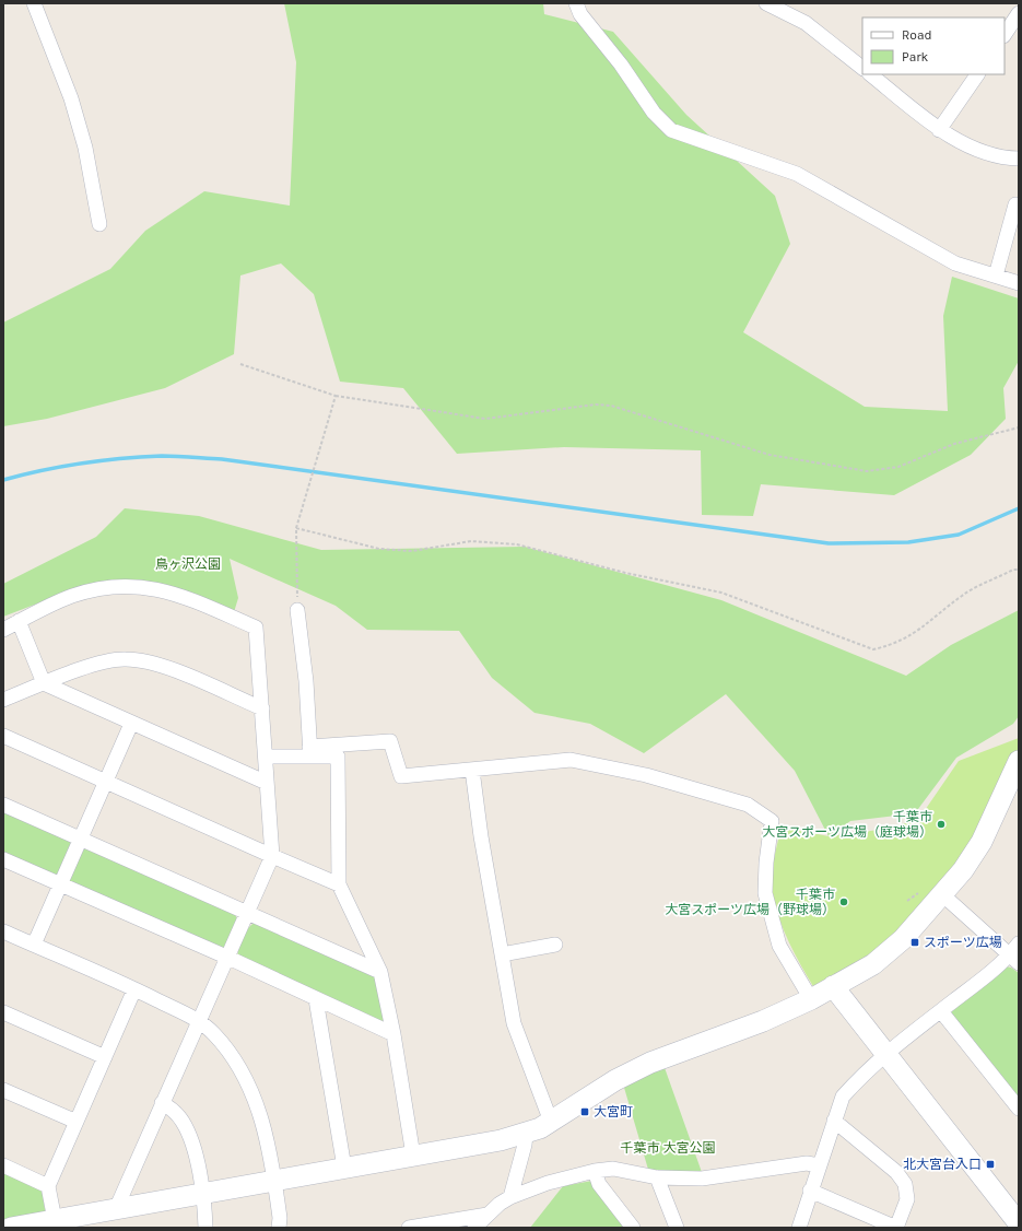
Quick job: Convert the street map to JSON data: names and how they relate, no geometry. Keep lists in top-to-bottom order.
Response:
{
  "parks": ["鳥ヶ沢公園", "千葉市 大宮公園"],
  "places": {
    "other": ["千葉市 大宮スポーツ広場（庭球場）", "千葉市 大宮スポーツ広場（野球場）"],
    "transit": ["スポーツ広場", "大宮町", "北大宮台入口"]
  },
  "legend": ["Road", "Park"]
}
